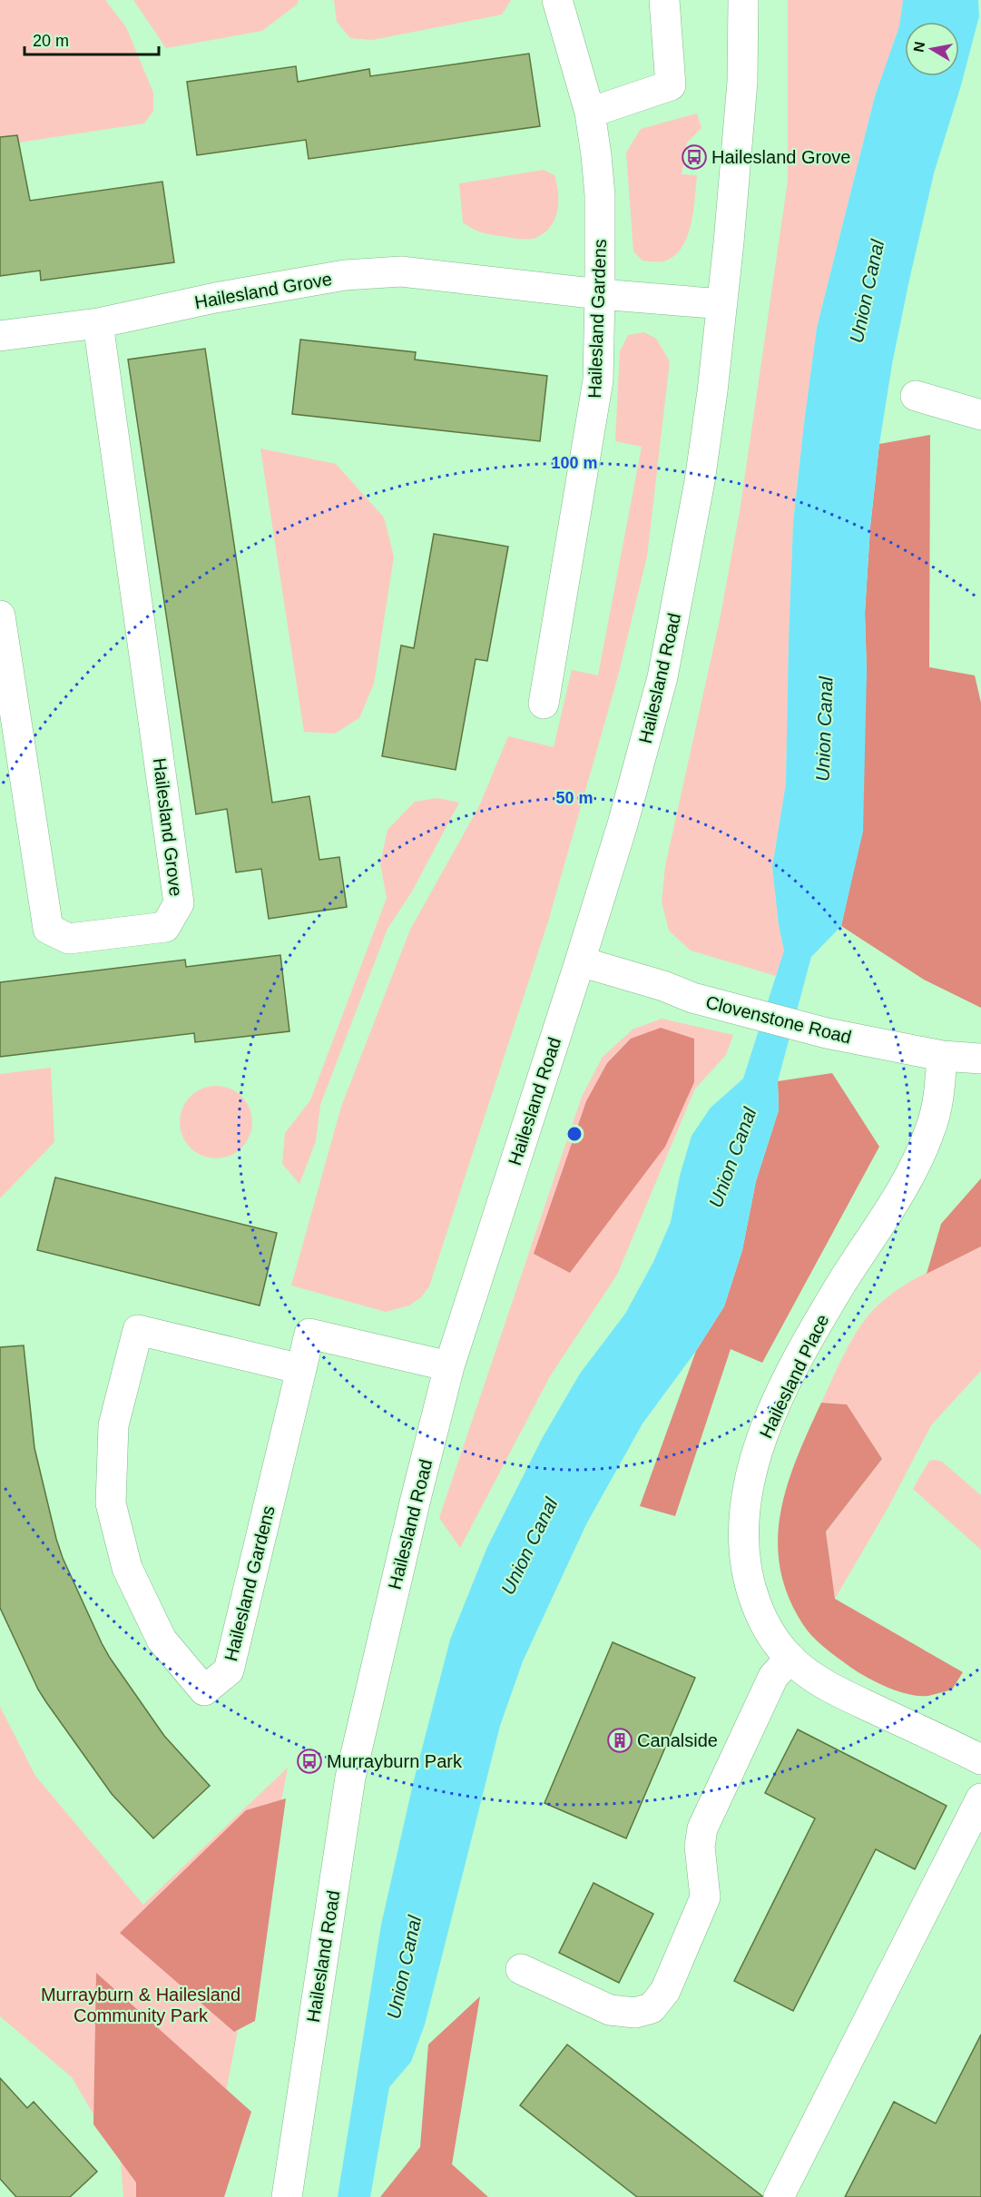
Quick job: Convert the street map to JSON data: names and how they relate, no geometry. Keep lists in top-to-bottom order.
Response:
{
  "streets": {
    "street": [
      "Hailesland Grove",
      "Hailesland Gardens",
      "Hailesland Road",
      "Clovenstone Road",
      "Hailesland Place"
    ]
  },
  "crossings": [
    ["Hailesland Grove", "Hailesland Gardens"],
    ["Hailesland Grove", "Hailesland Road"],
    ["Hailesland Gardens", "Hailesland Road"],
    ["Hailesland Road", "Clovenstone Road"],
    ["Clovenstone Road", "Hailesland Place"]
  ],
  "water": ["Union Canal"],
  "parks": ["Murrayburn & Hailesland Community Park"],
  "places": {
    "bus stop": ["Hailesland Grove", "Murrayburn Park"],
    "building": ["Canalside"]
  },
  "scale_bar": "20 m",
  "north": "left",
  "rings": ["100 m", "50 m"]
}
